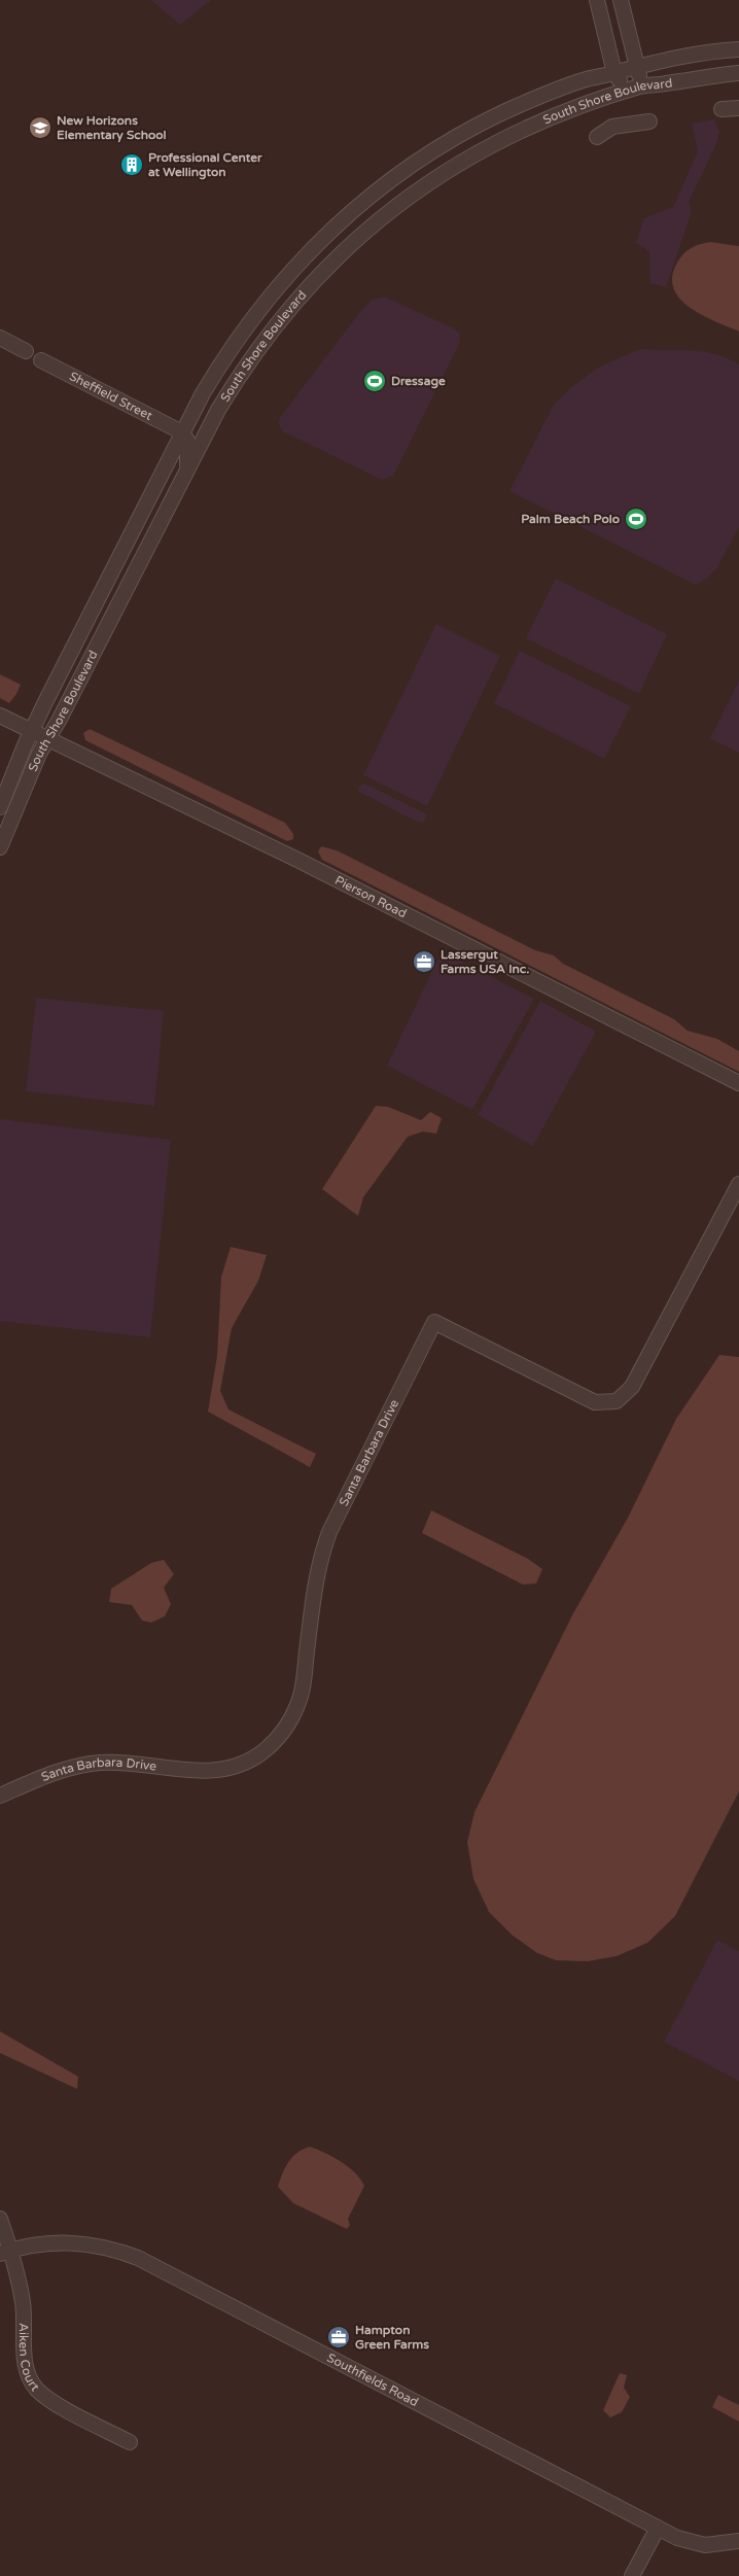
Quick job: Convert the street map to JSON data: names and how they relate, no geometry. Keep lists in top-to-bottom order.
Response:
{
  "streets": {
    "street": [
      "South Shore Boulevard",
      "Sheffield Street",
      "Pierson Road",
      "Santa Barbara Drive",
      "Aiken Court",
      "Southfields Road"
    ]
  },
  "crossings": [
    ["South Shore Boulevard", "Sheffield Street"],
    ["South Shore Boulevard", "Pierson Road"],
    ["Aiken Court", "Southfields Road"]
  ],
  "places": {
    "school or university": ["New Horizons Elementary School"],
    "building": ["Professional Center at Wellington"],
    "sports": ["Dressage", "Palm Beach Polo"],
    "office": ["Lassergut Farms USA Inc.", "Hampton Green Farms"]
  }
}
